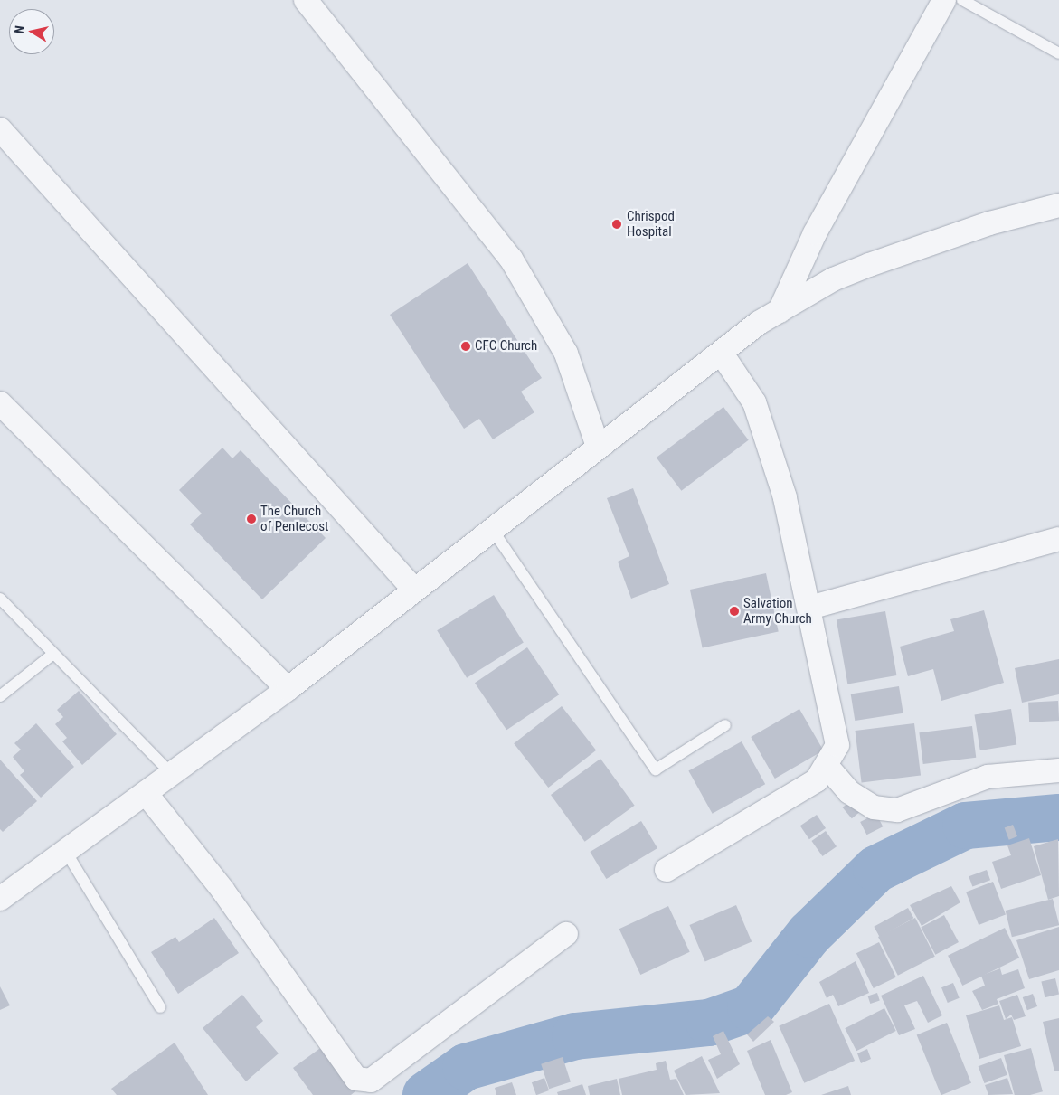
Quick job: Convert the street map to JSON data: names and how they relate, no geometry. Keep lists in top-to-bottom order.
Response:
{
  "places": [
    "Chrispod Hospital",
    "CFC Church",
    "The Church of Pentecost",
    "Salvation Army Church"
  ],
  "north": "left"
}
